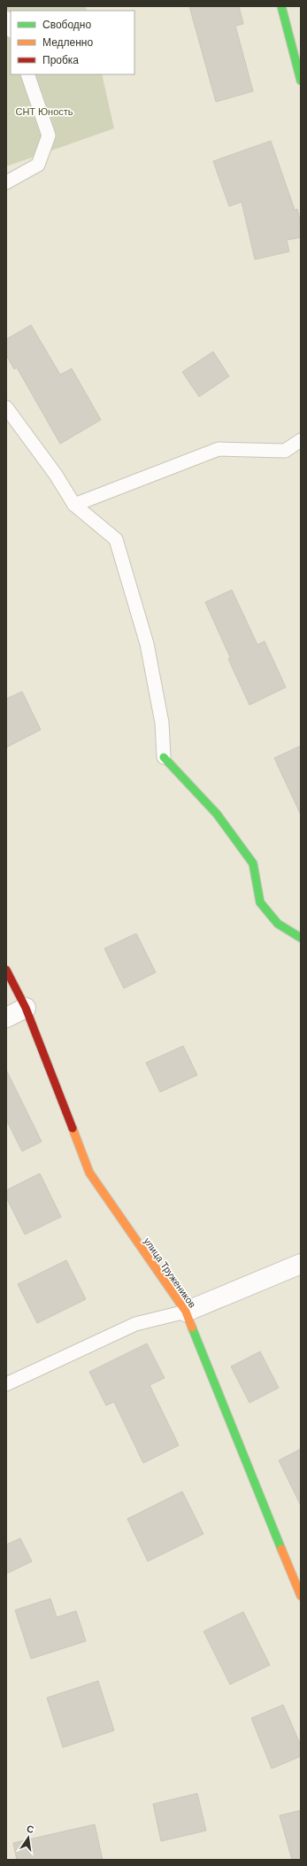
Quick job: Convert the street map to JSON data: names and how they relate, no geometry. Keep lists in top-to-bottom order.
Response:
{
  "streets": {
    "street": ["улица Тружеников"]
  },
  "parks": ["СНТ Юность"],
  "legend": ["Свободно", "Медленно", "Пробка"],
  "north": "top"
}
